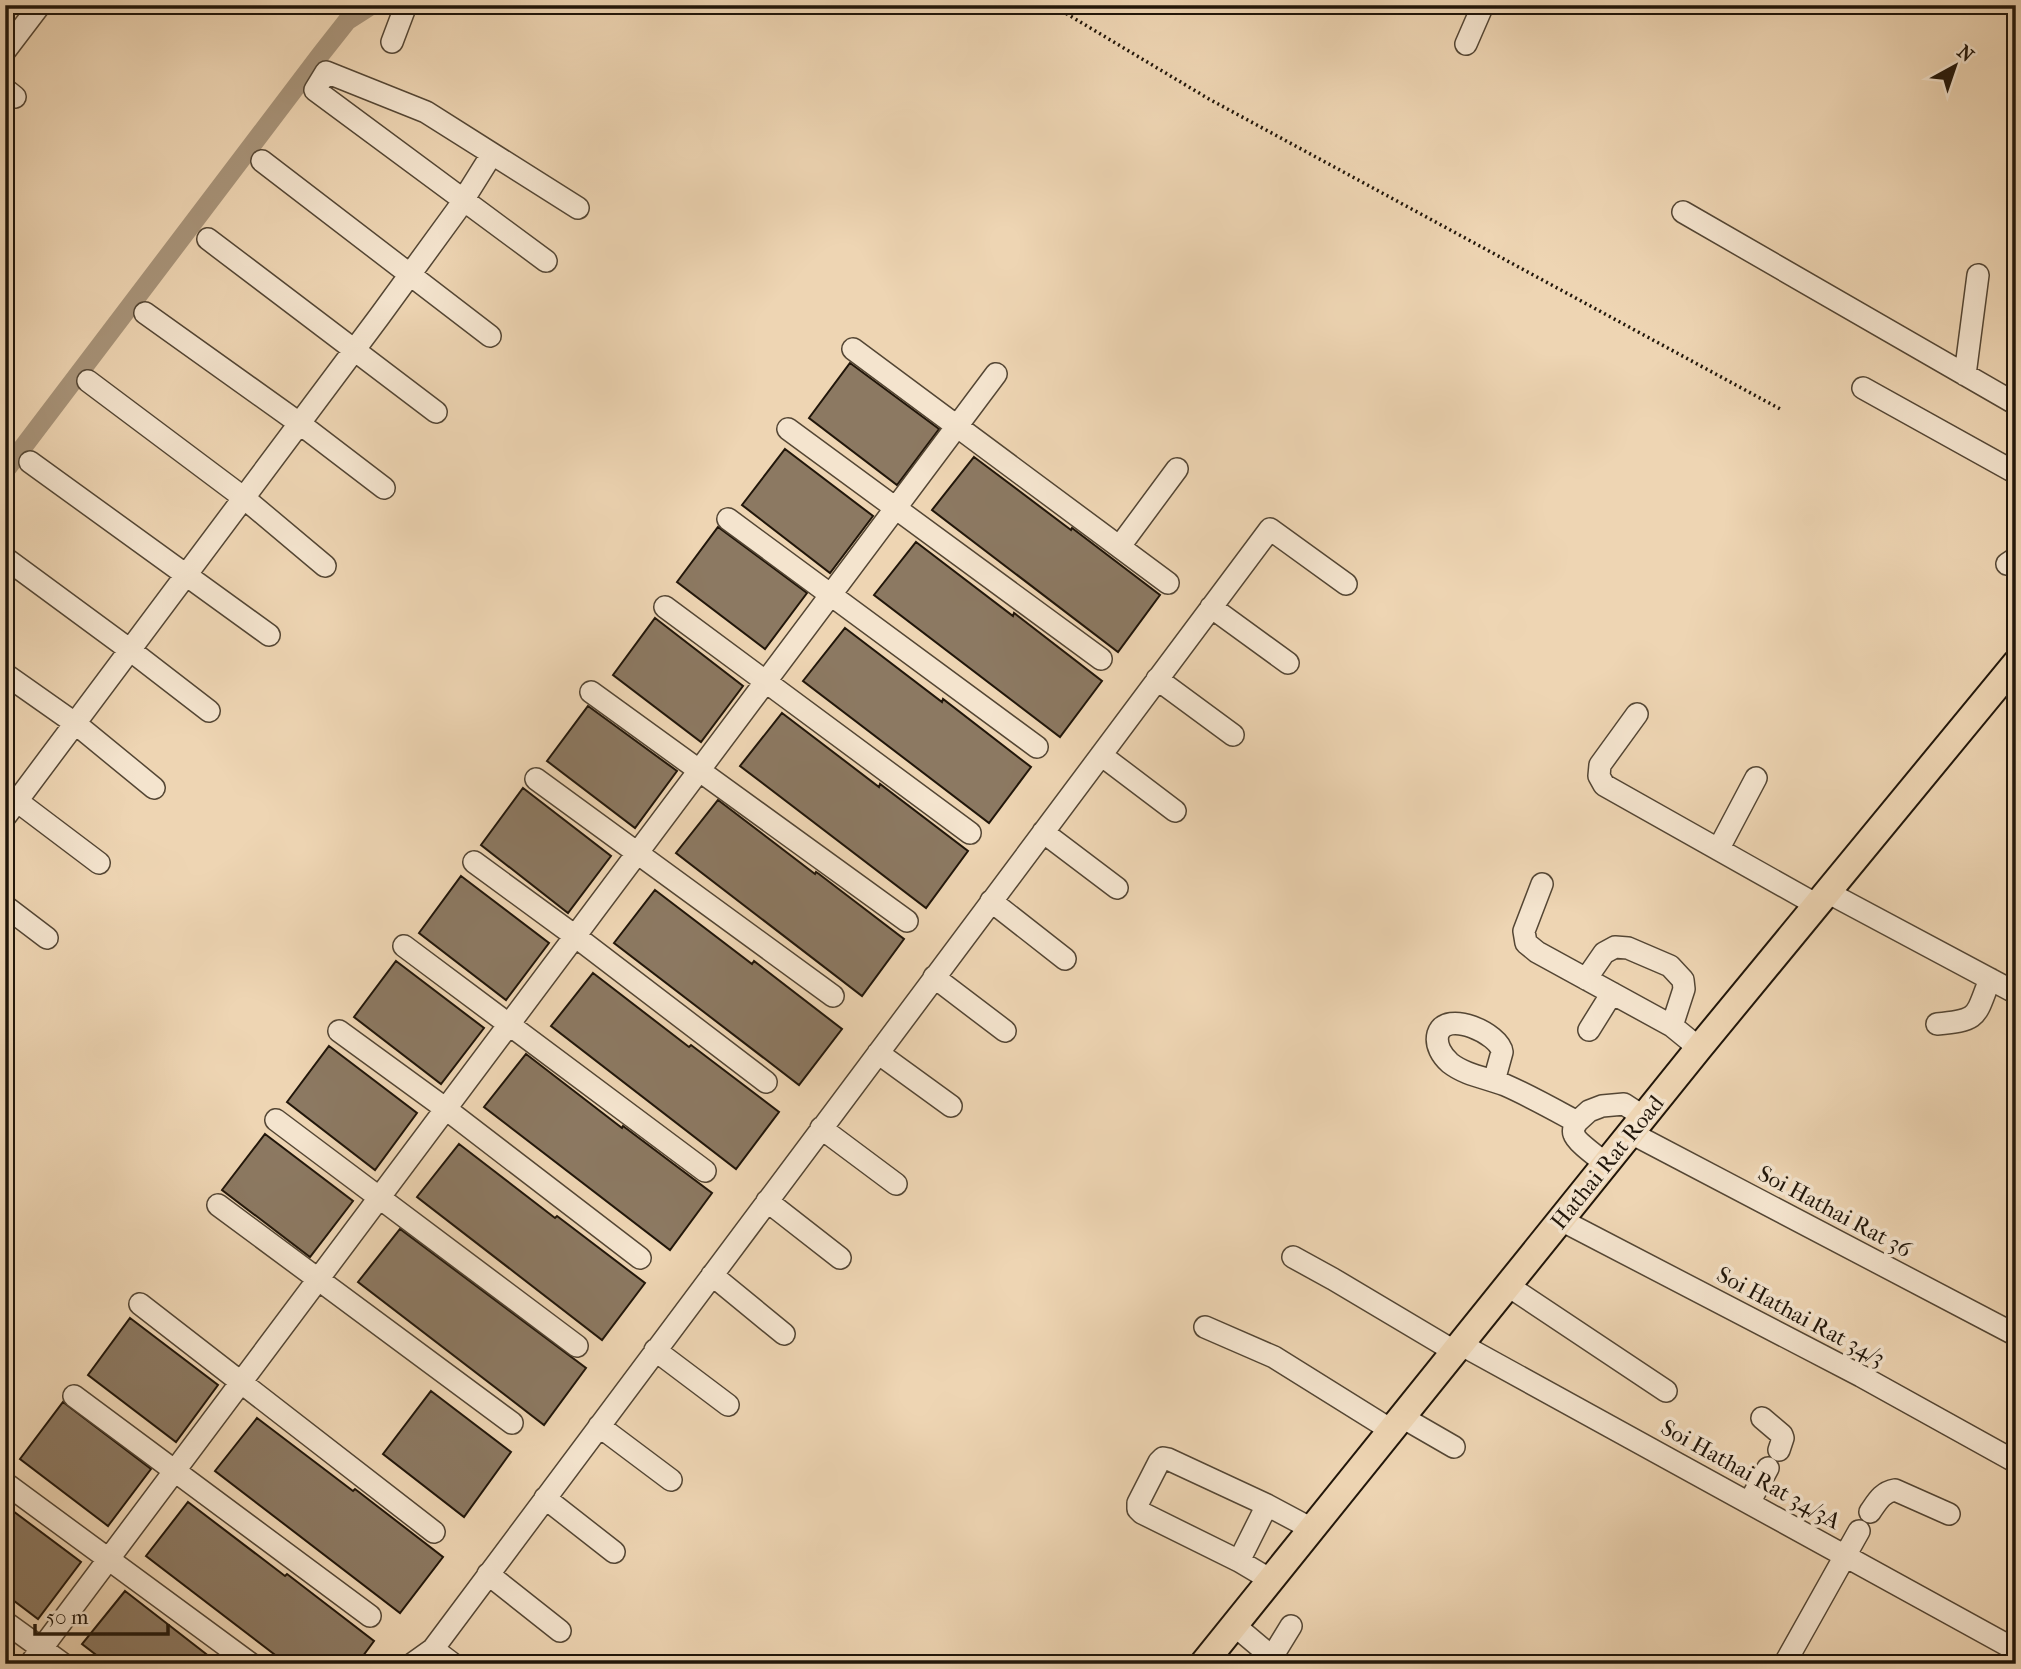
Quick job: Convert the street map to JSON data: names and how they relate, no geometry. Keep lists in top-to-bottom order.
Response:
{
  "streets": {
    "main road": ["Hathai Rat Road"],
    "street": ["Soi Hathai Rat 36", "Soi Hathai Rat 34/3", "Soi Hathai Rat 34/3A"]
  },
  "crossings": [
    ["Hathai Rat Road", "Soi Hathai Rat 36"],
    ["Hathai Rat Road", "Soi Hathai Rat 34/3"],
    ["Hathai Rat Road", "Soi Hathai Rat 34/3A"]
  ],
  "scale_bar": "50 m",
  "north": "top right"
}
